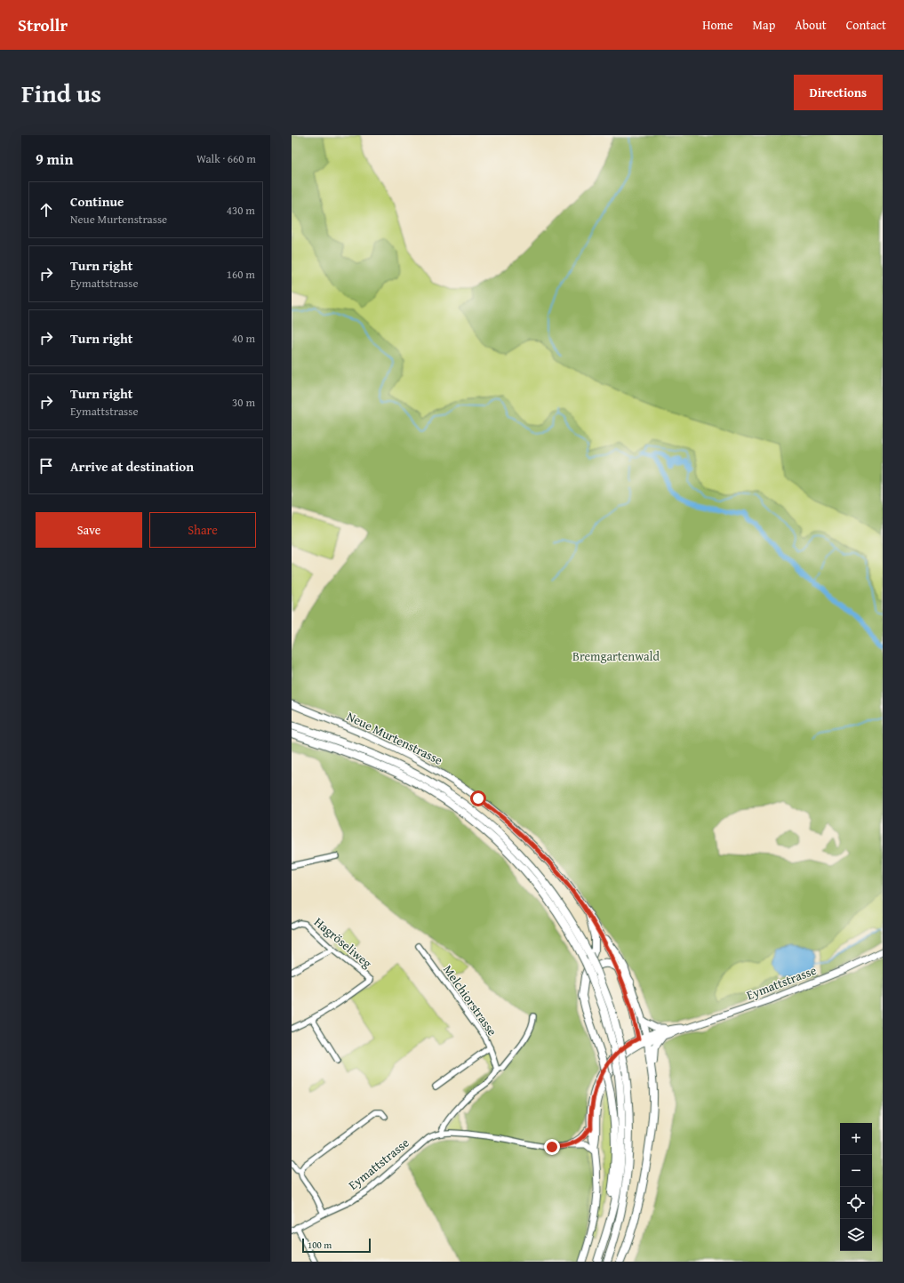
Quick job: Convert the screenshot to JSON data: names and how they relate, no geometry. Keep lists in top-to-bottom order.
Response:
{
  "streets": {
    "main road": ["Neue Murtenstrasse", "Eymattstrasse"],
    "street": ["Hagröseliweg", "Melchiorstrasse"]
  },
  "crossings": [
    ["Neue Murtenstrasse", "Eymattstrasse"]
  ],
  "parks": ["Bremgartenwald"],
  "scale_bar": "100 m",
  "page": {
    "header": "Strollr",
    "nav": [
      "Home",
      "Map",
      "About",
      "Contact"
    ],
    "title": "Find us",
    "buttons": [
      "Directions",
      ["Save", "Share"]
    ],
    "heading": ["9 min", "Walk · 660 m"],
    "list": [
      ["Continue", "Neue Murtenstrasse", "430 m"],
      ["Turn right", "Eymattstrasse", "160 m"],
      ["Turn right", "40 m"],
      ["Turn right", "Eymattstrasse", "30 m"],
      "Arrive at destination"
    ],
    "map_buttons": ["+", "−"],
    "scale": "100 m"
  }
}
